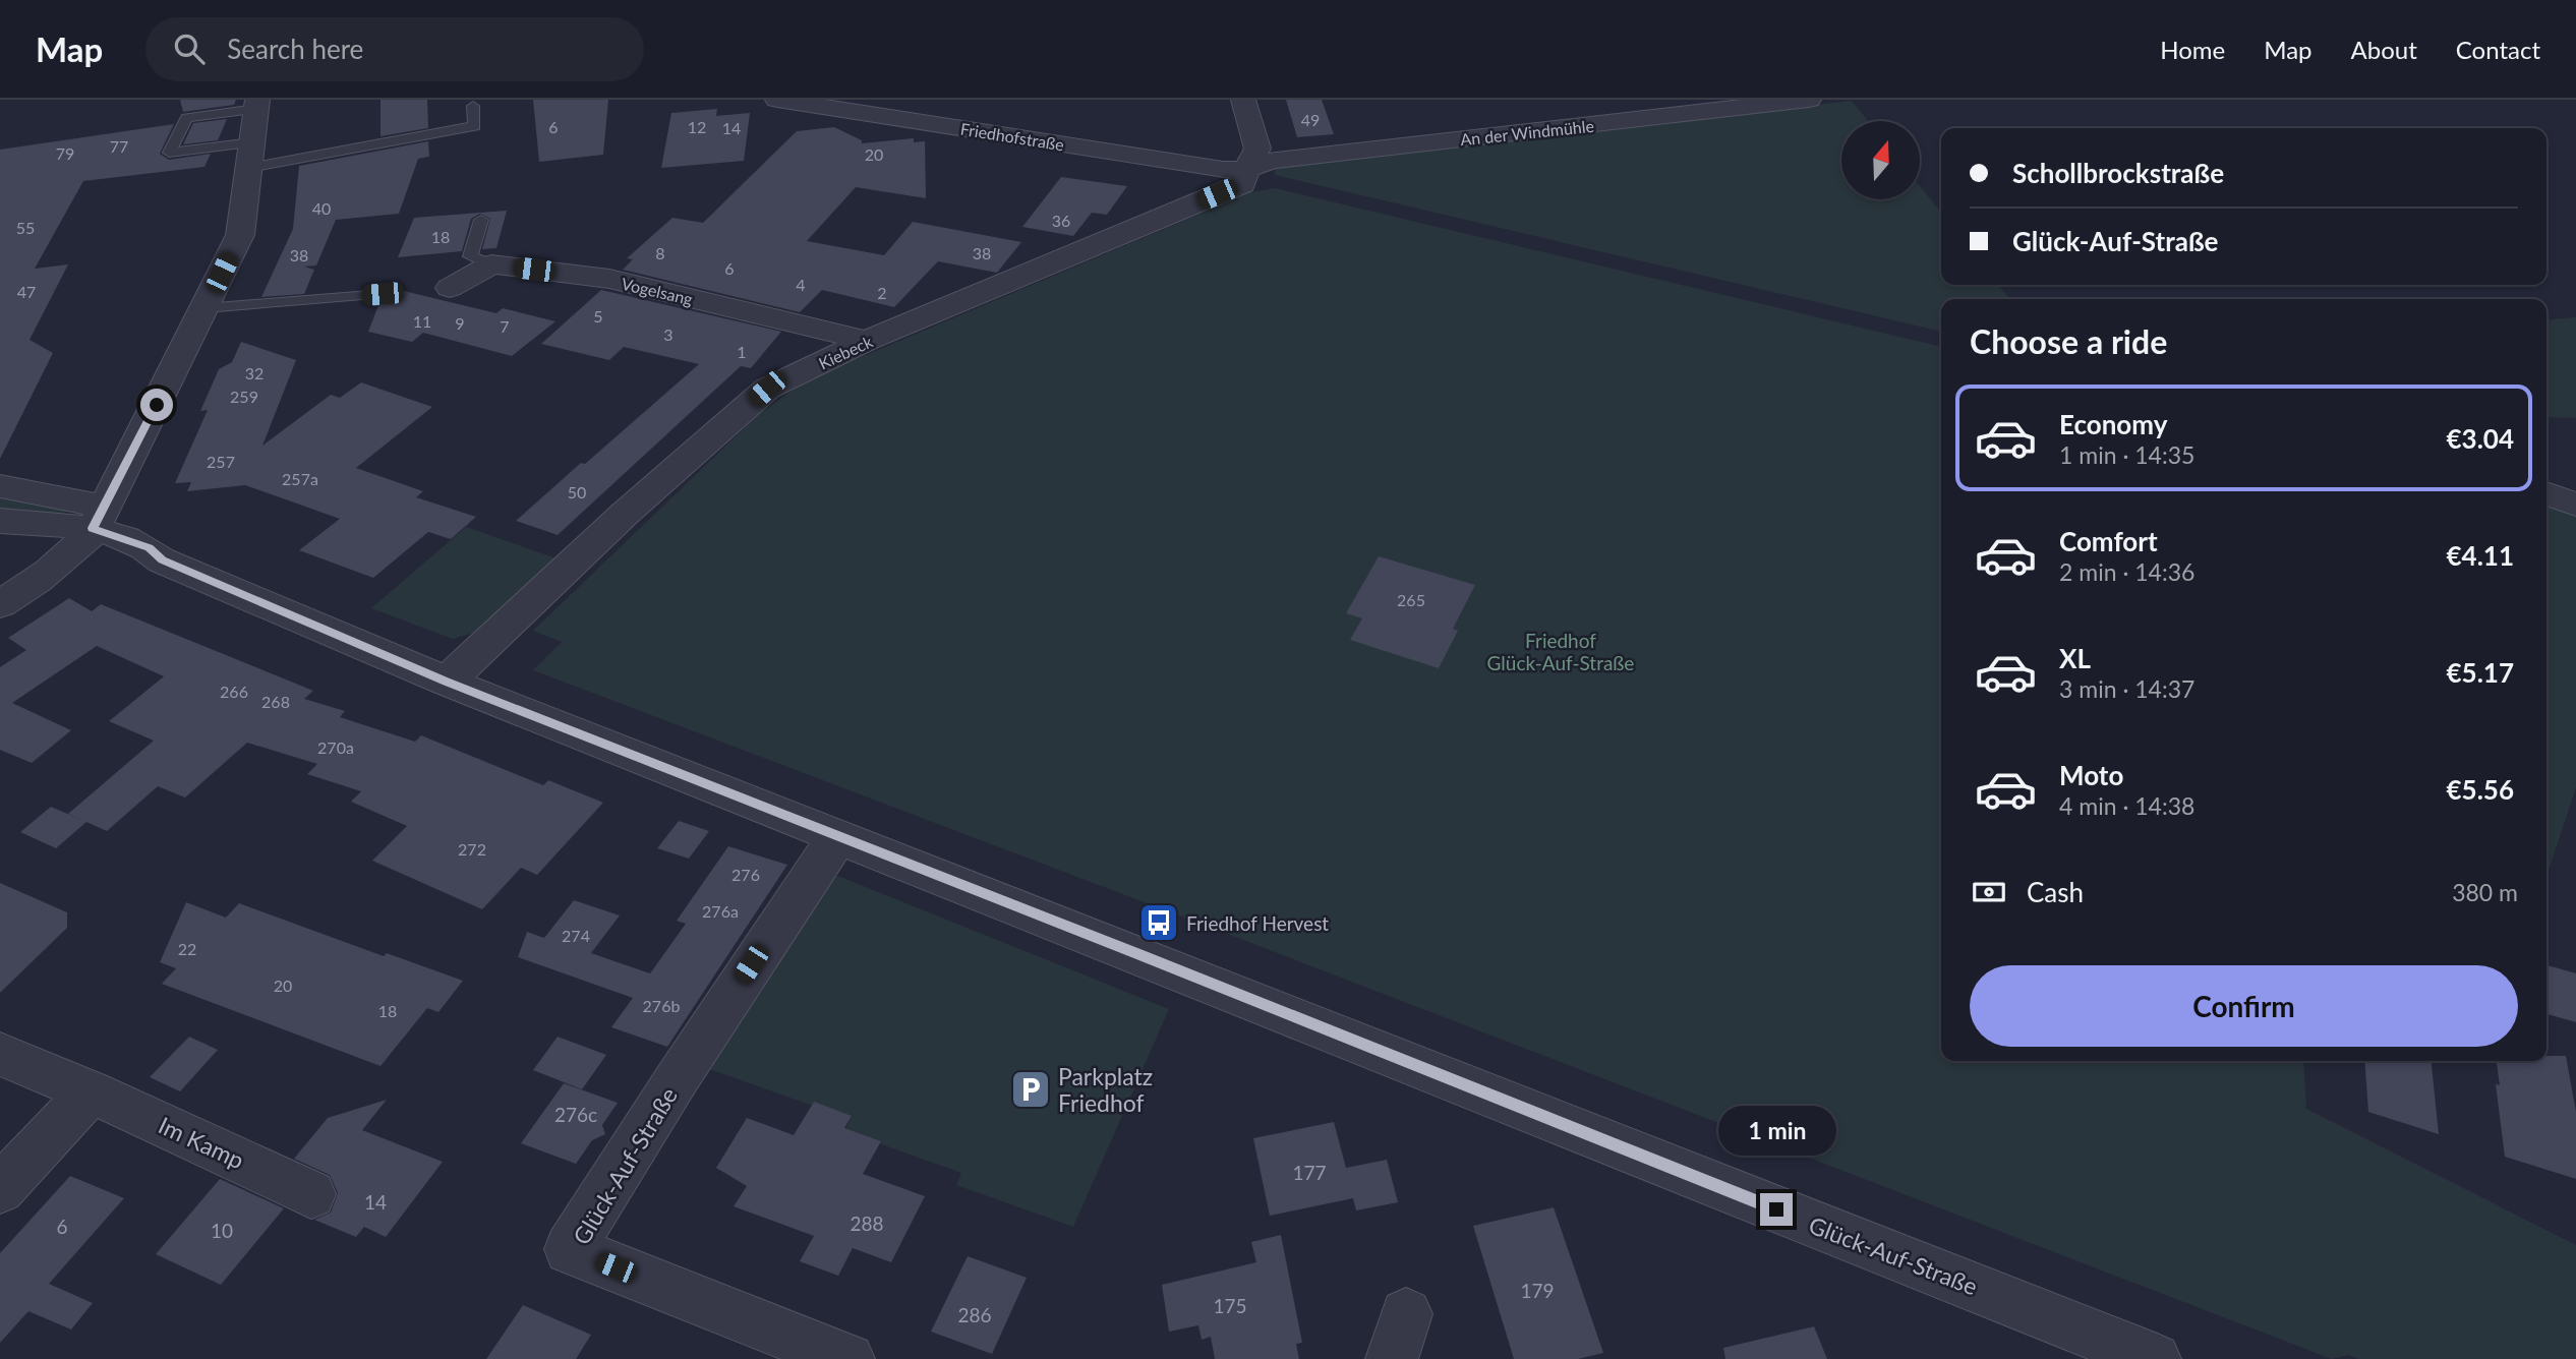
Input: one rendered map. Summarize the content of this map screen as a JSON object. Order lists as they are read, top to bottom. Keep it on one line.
{"streets":{"street":["An der Windmühle","Friedhofstraße","Vogelsang","Kiebeck","Im Kamp","Glück-Auf-Straße"]},"crossings":[["An der Windmühle","Friedhofstraße"],["An der Windmühle","Kiebeck"],["Friedhofstraße","Kiebeck"],["Vogelsang","Kiebeck"],["Kiebeck","Glück-Auf-Straße"]],"parks":["Friedhof Glück-Auf-Straße"],"places":{"bus stop":["Friedhof Hervest"],"parking":["Parkplatz Friedhof"]},"house_numbers":["49","6","12","14","77","79","20","40","36","55","18","8","38","38","6","4","47","2","5","11","9","7","3","1","32","259","257","257a","50","265","266","268","270a","272","276","276a","274","22","20","276b","18","276c","177","14","288","6","10","179","175","286"],"north":"top","page":{"header":"Map","search":"Search here","nav":["Home","Map","About","Contact"],"banner":["Schollbrockstraße","Glück-Auf-Straße"],"heading":"Choose a ride","list":[{"name":"Economy","note":"1 min · 14:35","value":"€3.04"},{"name":"Comfort","note":"2 min · 14:36","value":"€4.11"},{"name":"XL","note":"3 min · 14:37","value":"€5.17"},{"name":"Moto","note":"4 min · 14:38","value":"€5.56"}],"pay":["Cash","380 m"],"buttons":"Confirm","bubble":"1 min"}}
